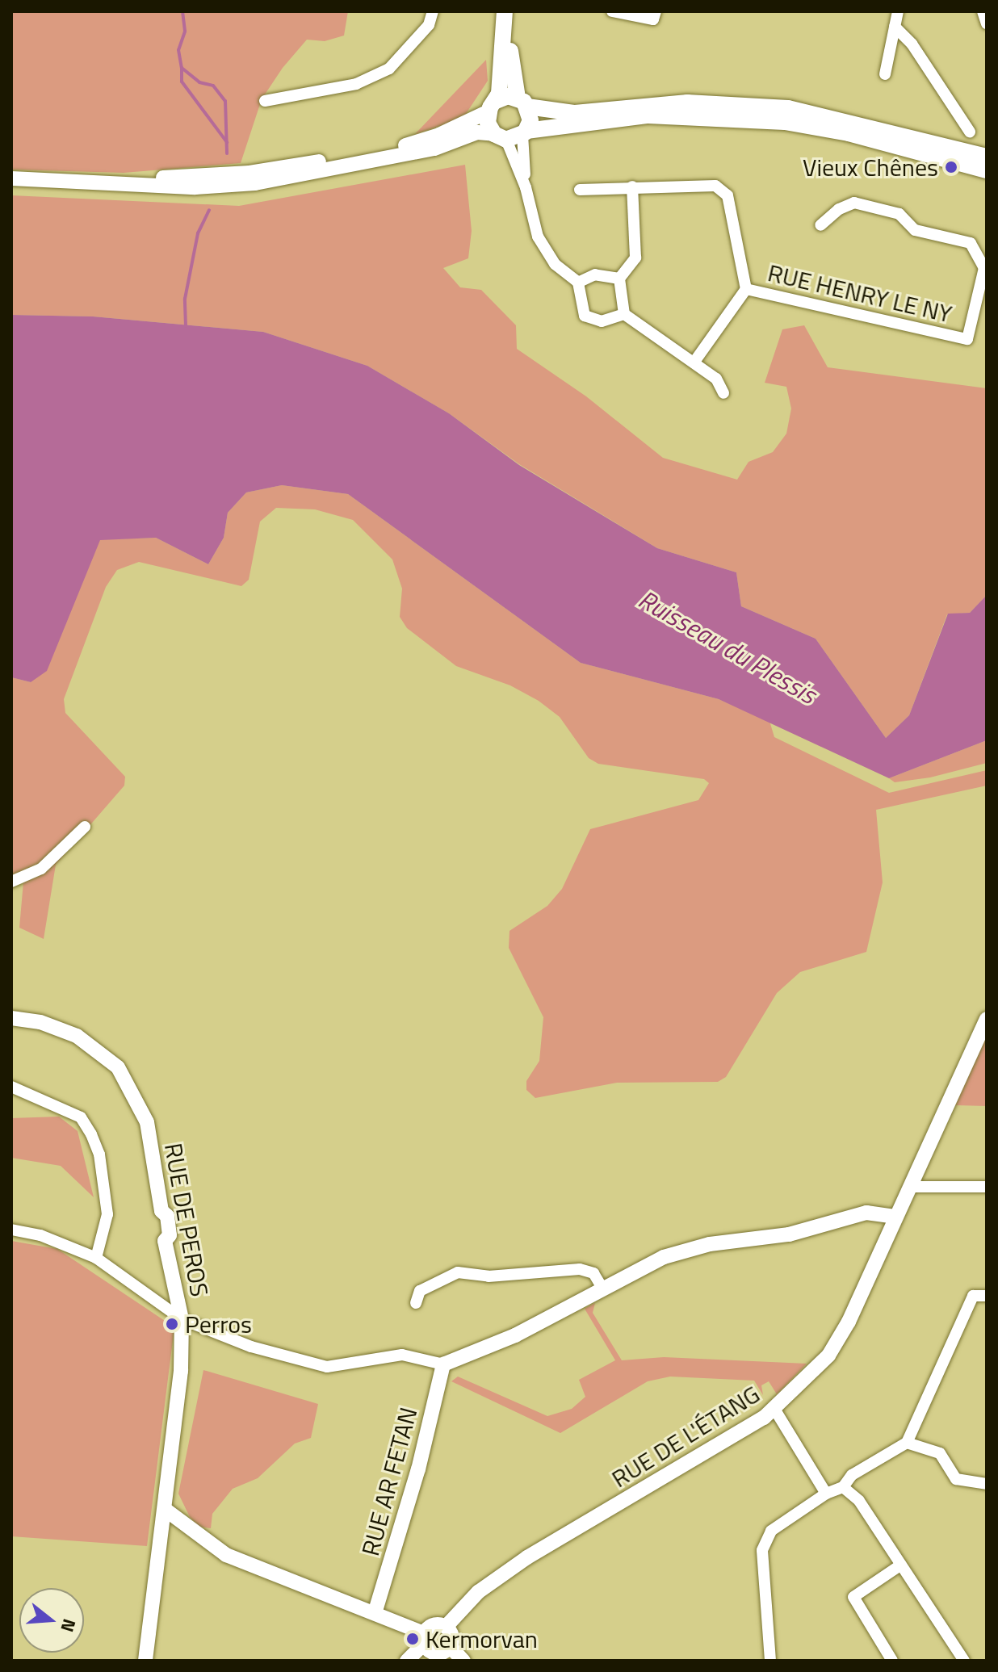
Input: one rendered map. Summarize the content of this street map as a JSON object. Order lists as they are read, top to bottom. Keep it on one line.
{"streets":{"street":["RUE HENRY LE NY","RUE DE PEROS","RUE DE L'ÉTANG","RUE AR FETAN"]},"water":["Ruisseau du Plessis"],"places":["Vieux Chênes","Perros","Kermorvan"],"north":"right"}
